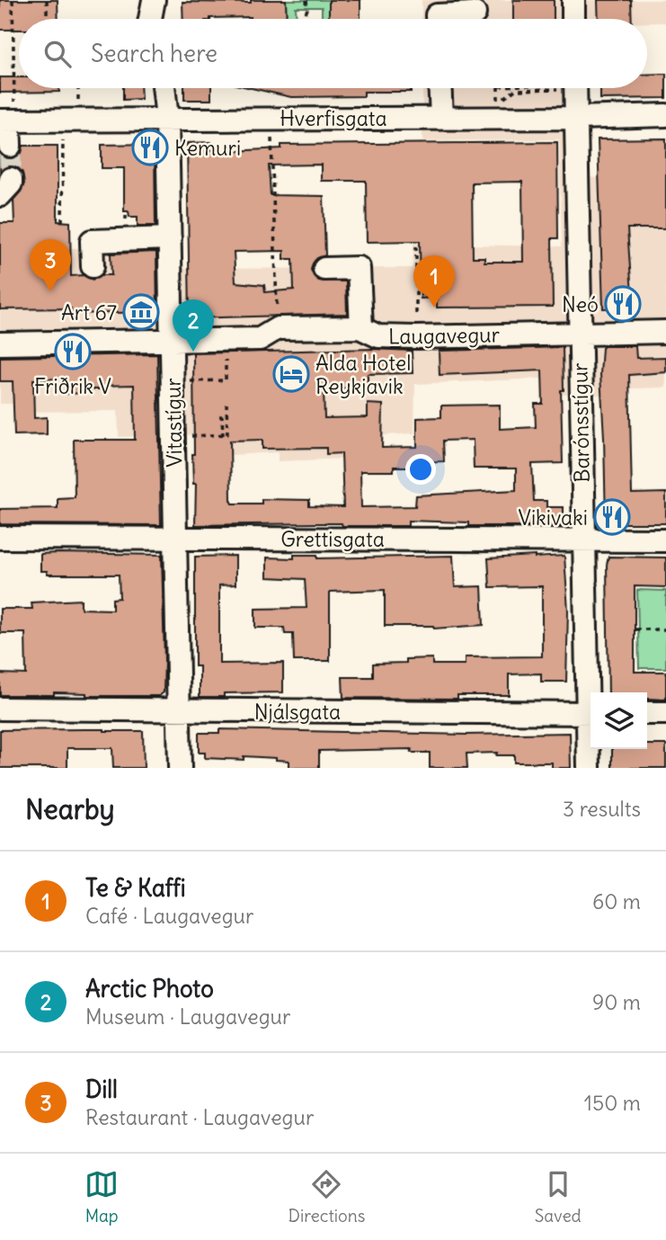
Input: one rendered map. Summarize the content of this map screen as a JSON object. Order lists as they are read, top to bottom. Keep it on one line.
{"streets":{"street":["Hverfisgata","Laugavegur","Vitastígur","Barónsstígur","Grettisgata","Njálsgata"]},"crossings":[["Hverfisgata","Vitastígur"],["Hverfisgata","Barónsstígur"],["Laugavegur","Vitastígur"],["Laugavegur","Barónsstígur"],["Vitastígur","Grettisgata"],["Vitastígur","Njálsgata"],["Barónsstígur","Grettisgata"]],"places":{"restaurant":["Kemuri","Neó","Friðrik V","Vikivaki"],"museum":["Art 67"],"hotel":["Alda Hotel Reykjavik"]},"page":{"search":"Search here","pins":["3","1","2"],"heading":["Nearby","3 results"],"list":[{"mark":"1","name":"Te & Kaffi","note":"Café · Laugavegur","value":"60 m"},{"mark":"2","name":"Arctic Photo","note":"Museum · Laugavegur","value":"90 m"},{"mark":"3","name":"Dill","note":"Restaurant · Laugavegur","value":"150 m"}],"nav":["Map","Directions","Saved"]}}
